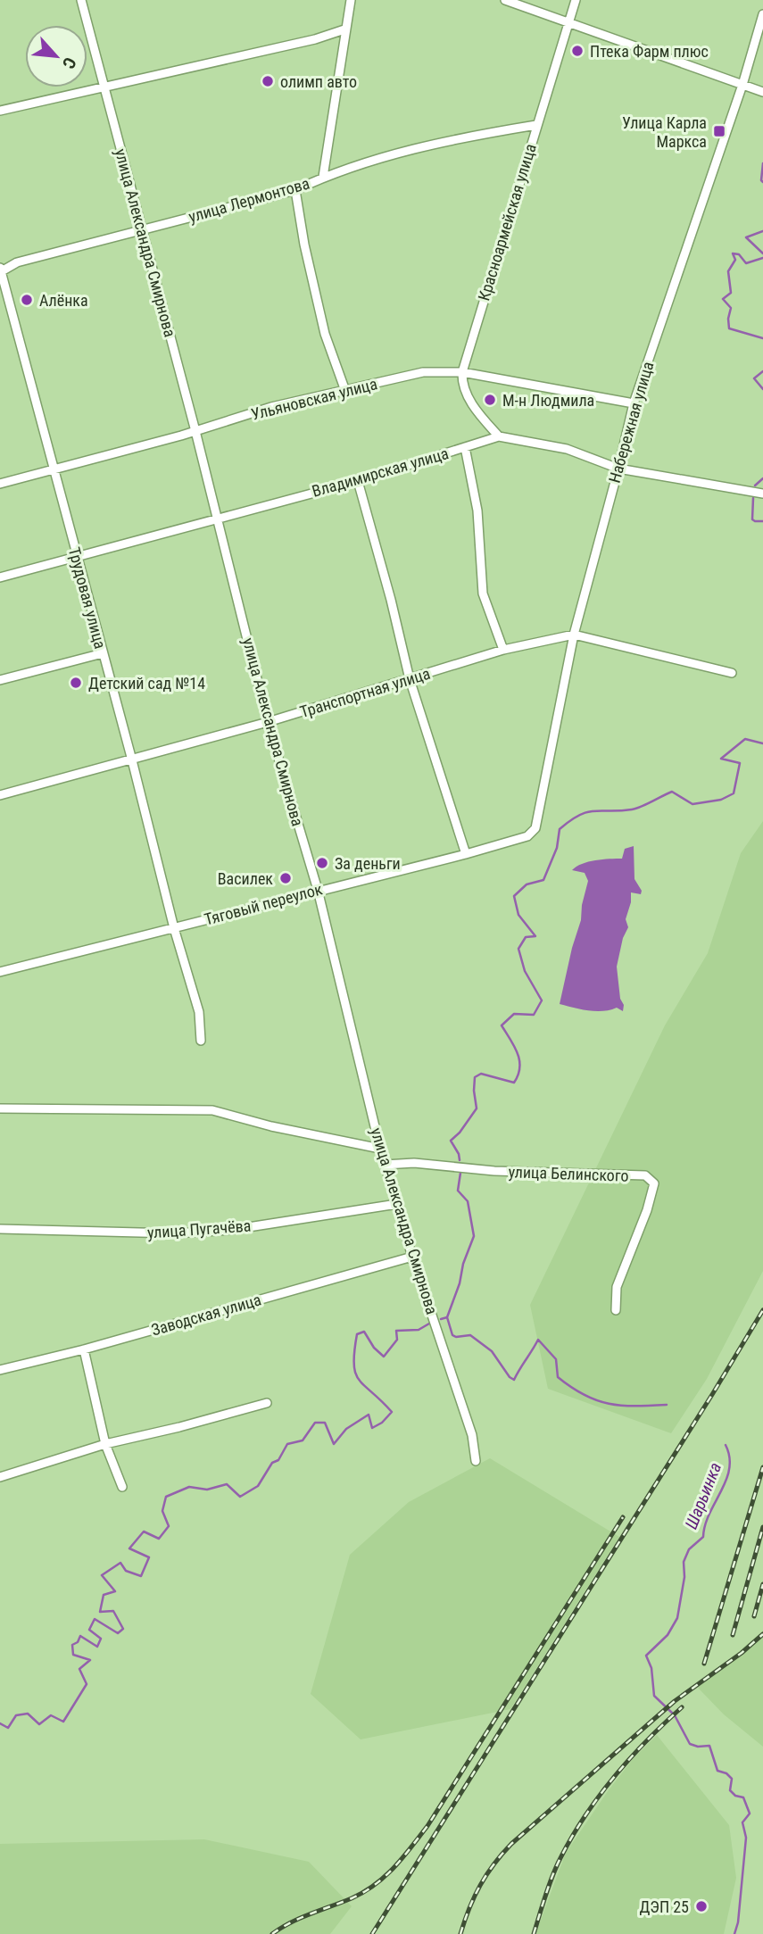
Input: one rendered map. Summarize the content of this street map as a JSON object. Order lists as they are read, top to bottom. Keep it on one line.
{"streets":{"street":["улица Лермонтова","Красноармейская улица","улица Александра Смирнова","Ульяновская улица","Набережная улица","Владимирская улица","Трудовая улица","Транспортная улица","Тяговый переулок","улица Белинского","улица Пугачёва","Заводская улица"]},"crossings":[["улица Лермонтова","Красноармейская улица"],["улица Лермонтова","улица Александра Смирнова"],["улица Лермонтова","Трудовая улица"],["Красноармейская улица","Ульяновская улица"],["улица Александра Смирнова","Ульяновская улица"],["улица Александра Смирнова","Владимирская улица"],["улица Александра Смирнова","Транспортная улица"],["улица Александра Смирнова","Тяговый переулок"],["улица Александра Смирнова","улица Белинского"],["улица Александра Смирнова","улица Пугачёва"],["улица Александра Смирнова","Заводская улица"],["Ульяновская улица","Набережная улица"],["Ульяновская улица","Трудовая улица"],["Набережная улица","Владимирская улица"],["Набережная улица","Транспортная улица"],["Набережная улица","Тяговый переулок"],["Владимирская улица","Трудовая улица"],["Трудовая улица","Транспортная улица"],["Трудовая улица","Тяговый переулок"]],"water":["Шарьинка"],"places":{"other":["Птека Фарм плюс","олимп авто","Алёнка","М-н Людмила","Детский сад №14","За деньги","Василек","ДЭП 25"],"transit":["Улица Карла Маркса"]},"north":"bottom right"}
